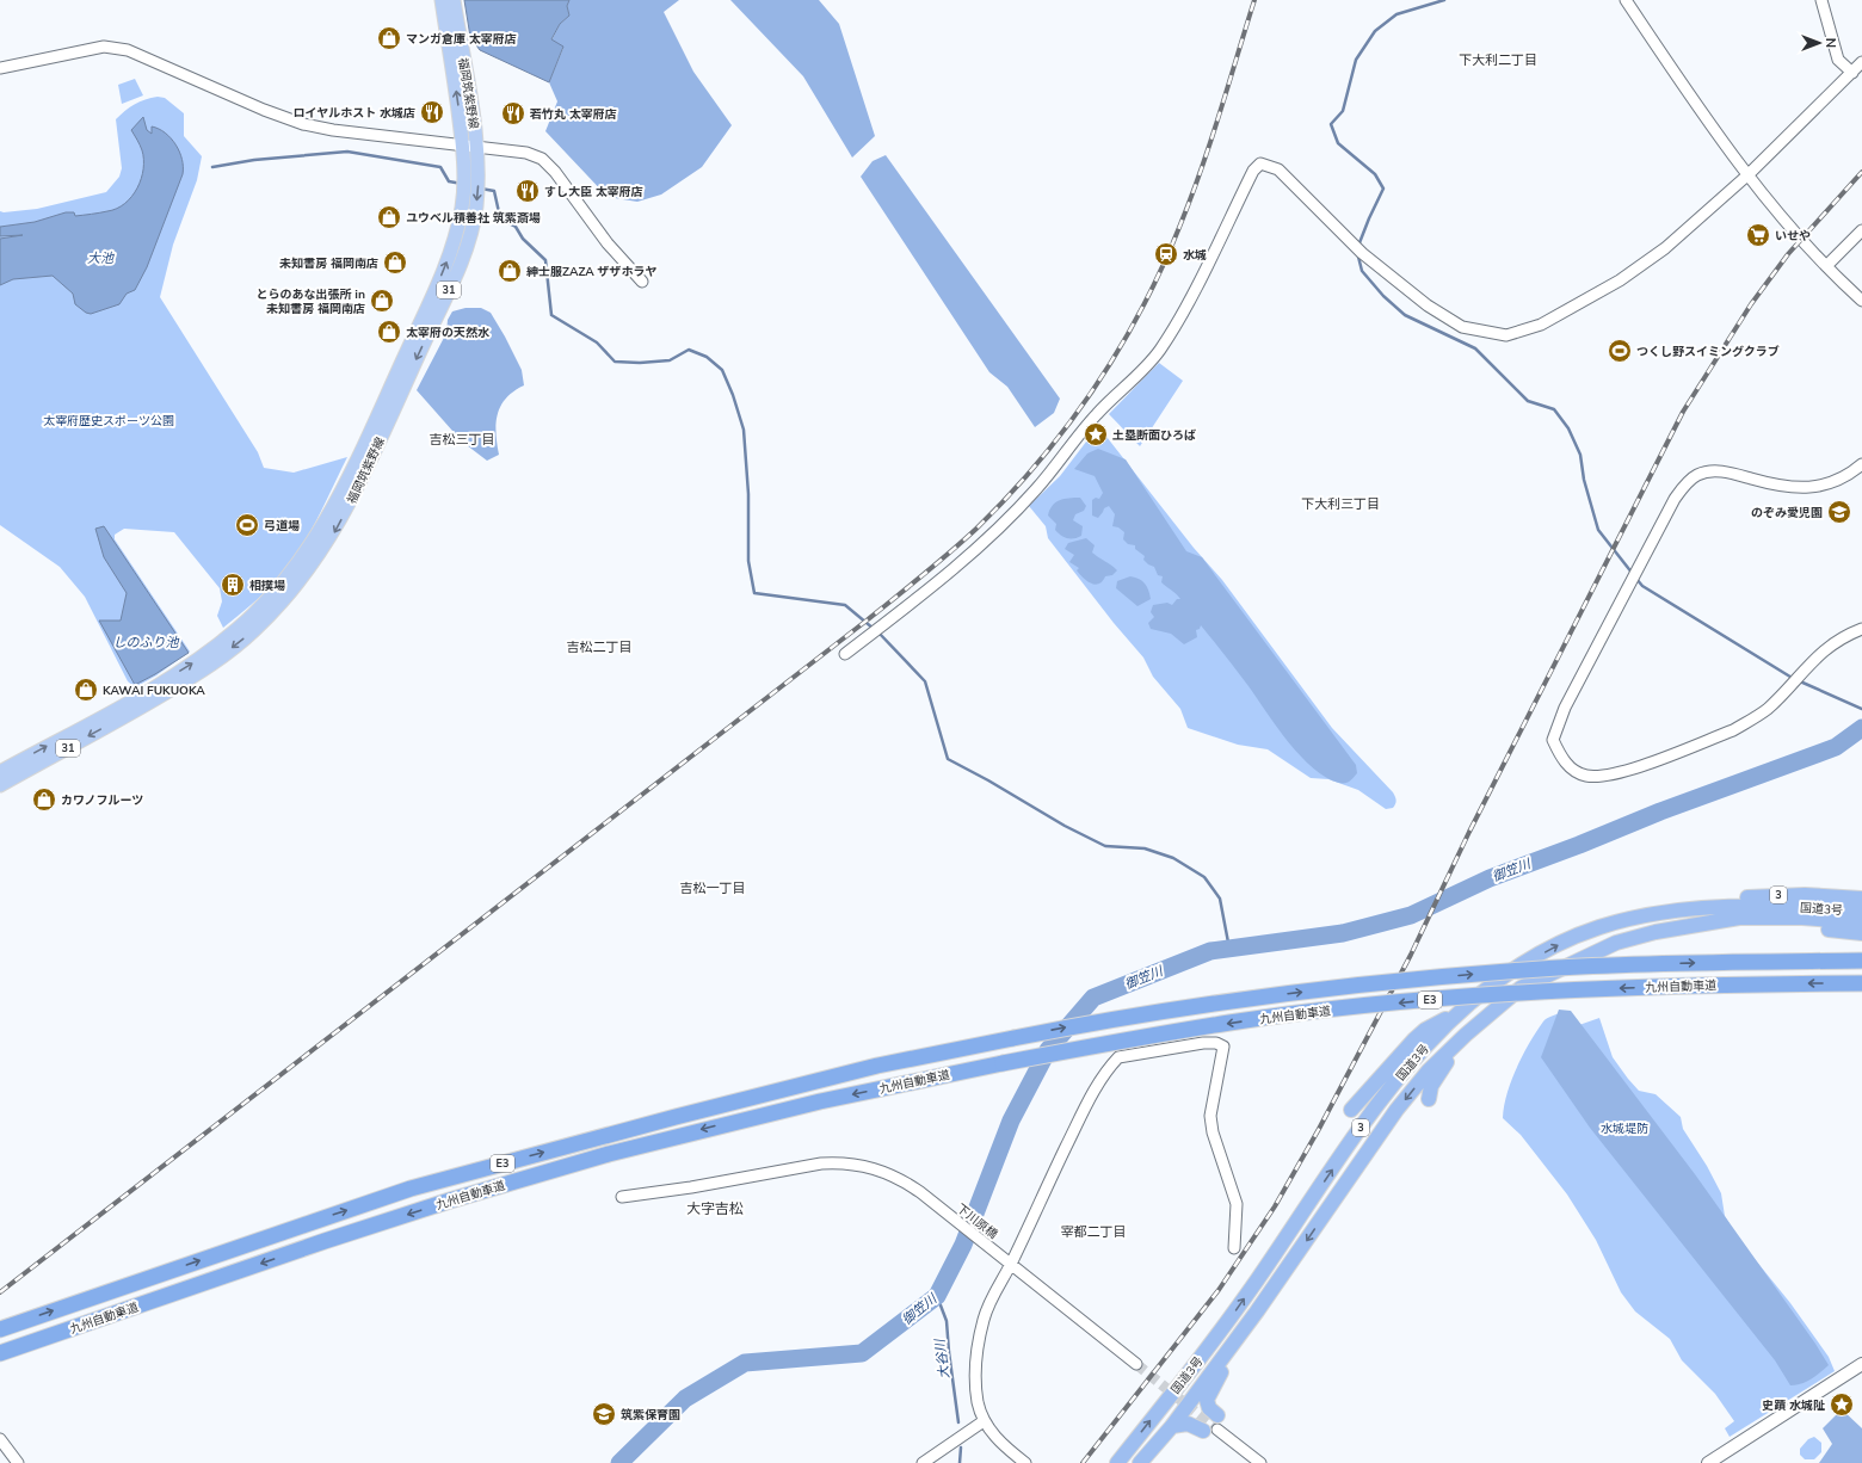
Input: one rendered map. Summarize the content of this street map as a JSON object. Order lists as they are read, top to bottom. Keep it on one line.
{"streets":{"highway":["3","国道3号","九州自動車道","E3"],"main road":["福岡筑紫野線","31"],"street":["下川原橋"]},"crossings":[["3","国道3号"]],"districts":["下大利二丁目","吉松三丁目","下大利三丁目","吉松二丁目","吉松一丁目","大字吉松","宰都二丁目"],"water":["大池","しのふり池","御笠川","大谷川"],"parks":["太宰府歴史スポーツ公園","水城堤防"],"places":{"shop":["マンガ倉庫 太宰府店","ユウベル積善社 筑紫斎場","未知書房 福岡南店","紳士服ZAZA ザザホラヤ","とらのあな出張所 in 未知書房 福岡南店","太宰府の天然水","KAWAI FUKUOKA","カワノフルーツ"],"restaurant":["ロイヤルホスト 水城店","若竹丸 太宰府店","すし大臣 太宰府店"],"supermarket":["いせや"],"station":["水城"],"sports":["つくし野スイミングクラブ","弓道場"],"place":["土塁断面ひろば","史蹟 水城阯"],"school or university":["のぞみ愛児園","筑紫保育園"],"building":["相撲場"]},"north":"right"}
